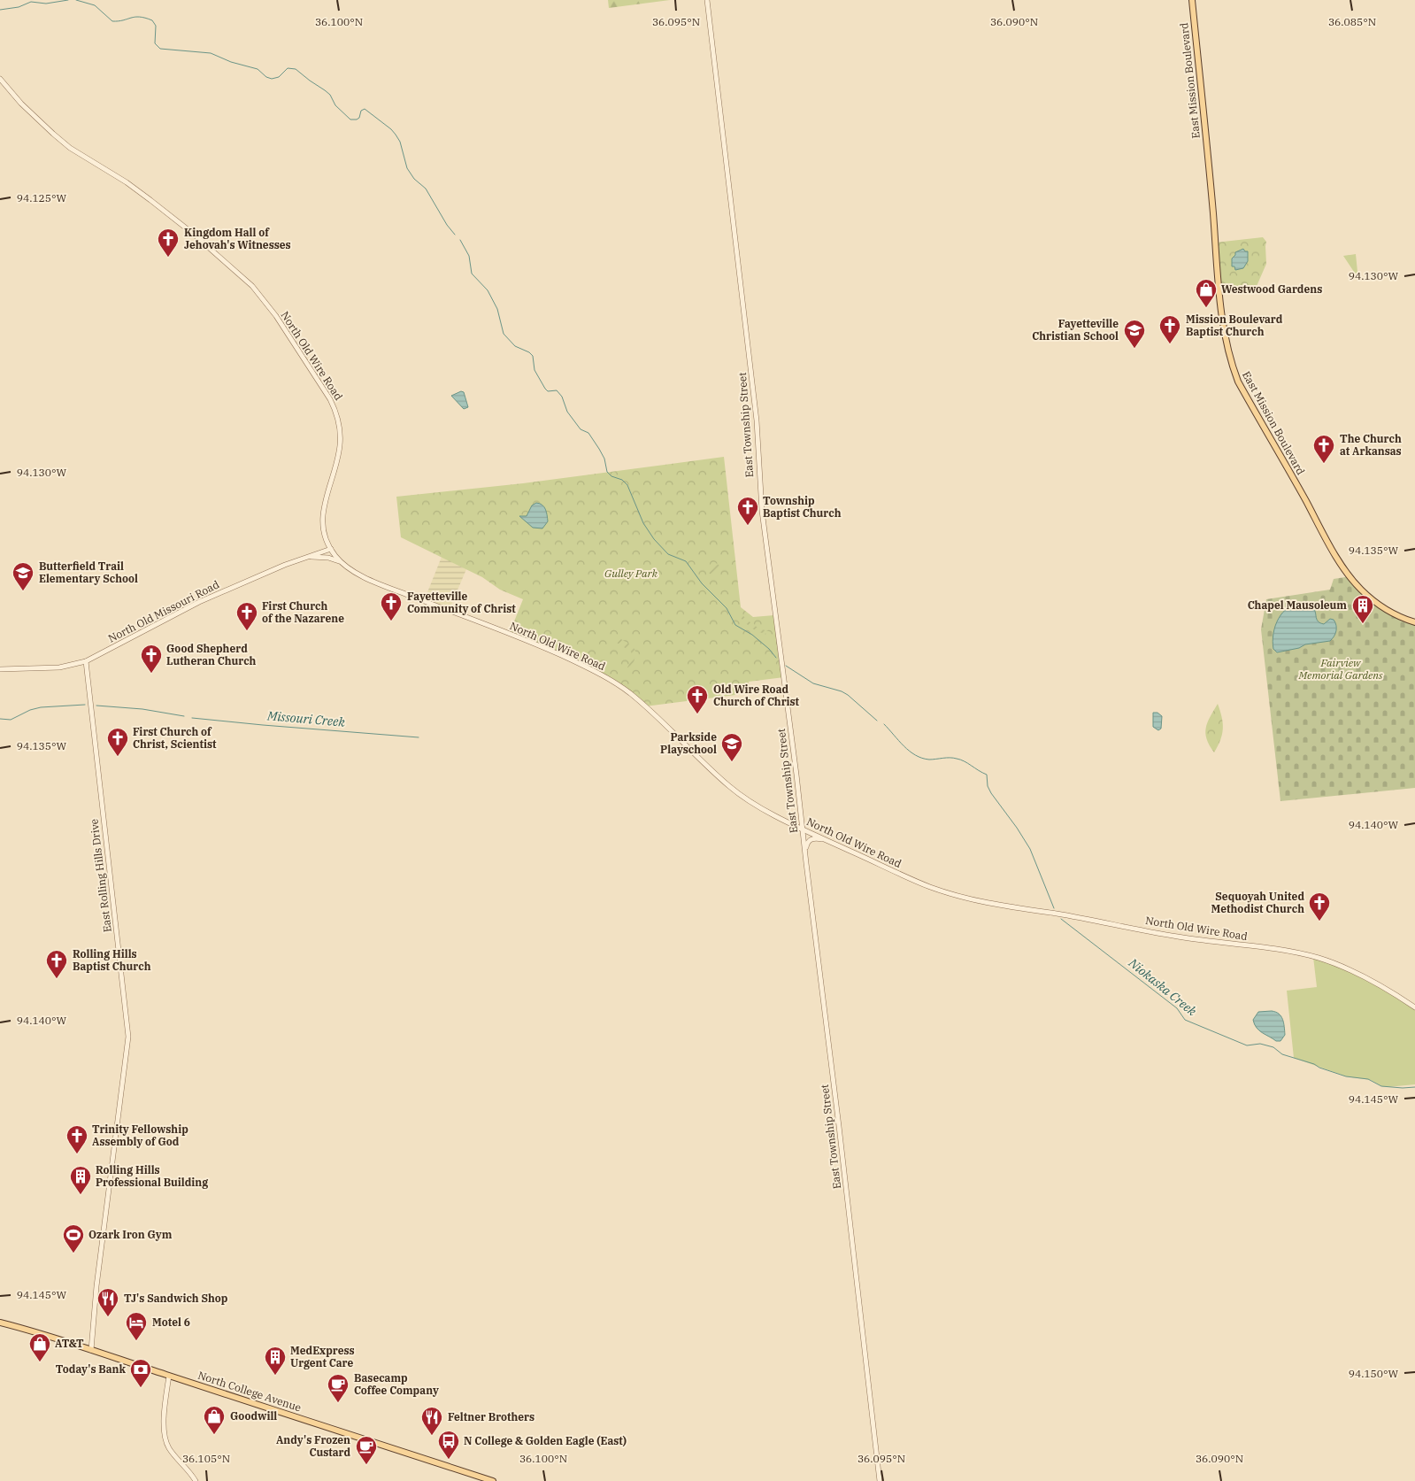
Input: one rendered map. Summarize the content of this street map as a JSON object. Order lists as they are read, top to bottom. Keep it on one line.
{"streets":{"main road":["East Mission Boulevard","North College Avenue"],"street":["North Old Wire Road","East Township Street","North Old Missouri Road","East Rolling Hills Drive"]},"crossings":[["North Old Wire Road","East Township Street"],["North Old Wire Road","North Old Missouri Road"],["North Old Missouri Road","East Rolling Hills Drive"],["East Rolling Hills Drive","North College Avenue"]],"water":["Missouri Creek","Niokaska Creek"],"parks":["Gulley Park","Fairview Memorial Gardens"],"places":{"church":["Kingdom Hall of Jehovah's Witnesses","Mission Boulevard Baptist Church","The Church at Arkansas","Township Baptist Church","Fayetteville Community of Christ","First Church of the Nazarene","Good Shepherd Lutheran Church","Old Wire Road Church of Christ","First Church of Christ, Scientist","Sequoyah United Methodist Church","Rolling Hills Baptist Church","Trinity Fellowship Assembly of God"],"shop":["Westwood Gardens","AT&T","Goodwill"],"school or university":["Fayetteville Christian School","Butterfield Trail Elementary School","Parkside Playschool"],"building":["Chapel Mausoleum","Rolling Hills Professional Building","MedExpress Urgent Care"],"sports":["Ozark Iron Gym"],"restaurant":["TJ's Sandwich Shop","Feltner Brothers"],"hotel":["Motel 6"],"bank":["Today's Bank"],"cafe":["Basecamp Coffee Company","Andy's Frozen Custard"],"bus stop":["N College & Golden Eagle (East)"]},"coordinates":["36.100°N","36.095°N","36.090°N","36.085°N","94.125°W","94.130°W","94.135°W","94.140°W","94.145°W","94.150°W","36.105°N"]}
